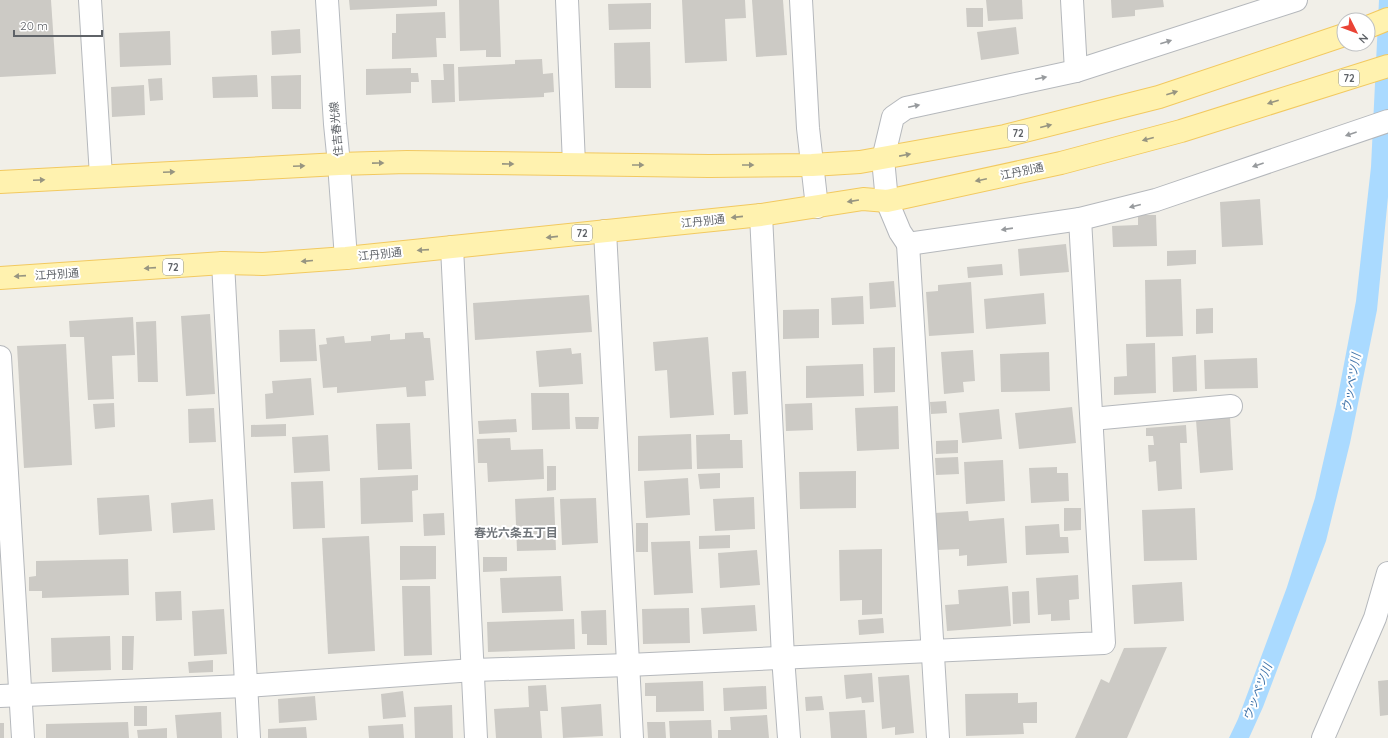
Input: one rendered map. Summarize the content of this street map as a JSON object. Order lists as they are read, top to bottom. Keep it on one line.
{"streets":{"main road":["72","江丹別通"],"street":["住吉春光線"]},"crossings":[["72","住吉春光線"],["住吉春光線","江丹別通"]],"districts":["春光六条五丁目"],"water":["ウッペツ川"],"scale_bar":"20 m","north":"bottom right"}
